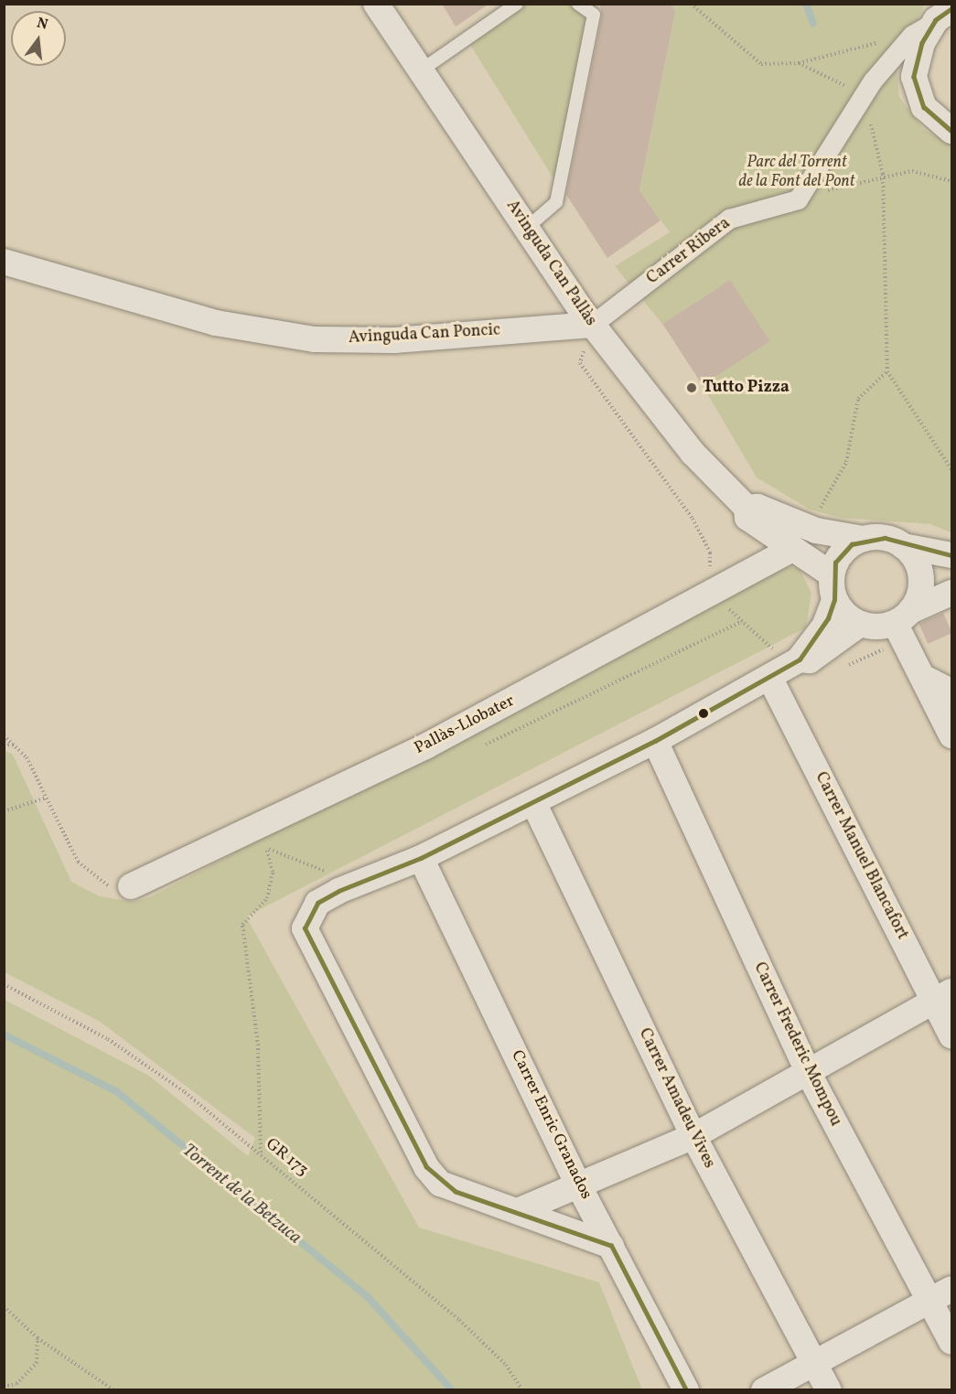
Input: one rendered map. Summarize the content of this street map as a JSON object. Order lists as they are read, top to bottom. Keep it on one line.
{"streets":{"street":["Carrer Ribera","Avinguda Can Pallàs","Avinguda Can Poncic","Pallàs-Llobater","Carrer Manuel Blancafort","Carrer Frederic Mompou","Carrer Amadeu Vives","Carrer Enric Granados"],"path":["GR 173"]},"crossings":[["Carrer Ribera","Avinguda Can Pallàs"],["Carrer Ribera","Avinguda Can Poncic"],["Avinguda Can Pallàs","Avinguda Can Poncic"],["Avinguda Can Pallàs","Pallàs-Llobater"]],"water":["Torrent de la Betzuca"],"parks":["Parc del Torrent de la Font del Pont"],"places":["Tutto Pizza"],"north":"top"}
